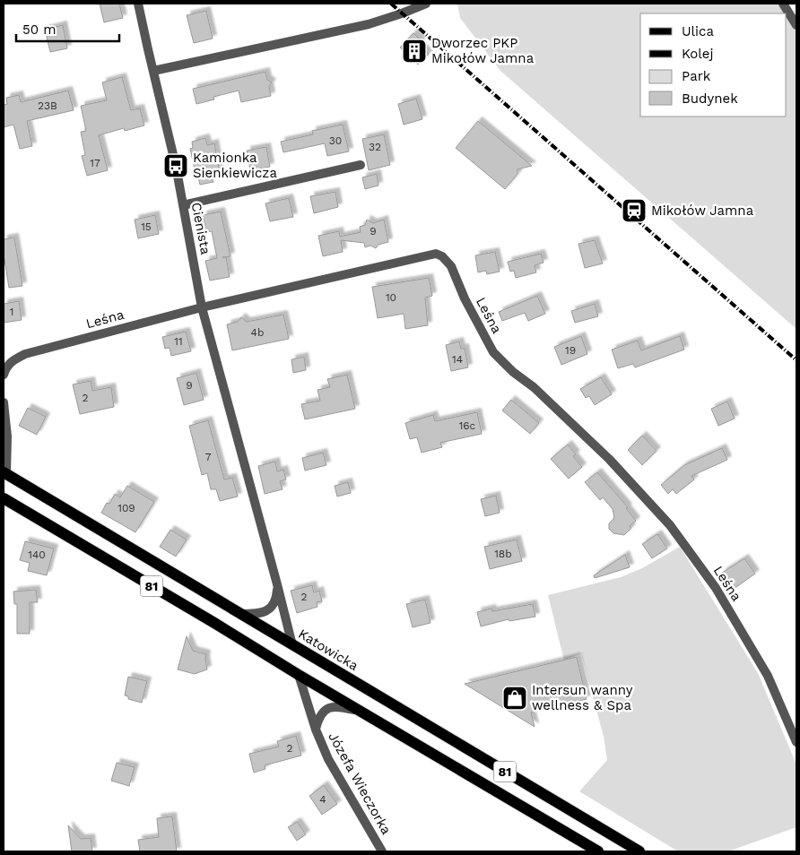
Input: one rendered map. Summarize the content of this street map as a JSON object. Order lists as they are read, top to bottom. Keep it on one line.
{"streets":{"main road":["81","Katowicka"],"street":["Cienista","Leśna","Józefa Wieczorka"]},"crossings":[["Cienista","Leśna"],["Cienista","Katowicka"],["81","Józefa Wieczorka"]],"places":{"building":["Dworzec PKP Mikołów Jamna"],"bus stop":["Kamionka Sienkiewicza"],"station":["Mikołów Jamna"],"shop":["Intersun wanny wellness & Spa"]},"house_numbers":["23B","30","32","17","15","9","10","1","4b","11","19","14","9","2","16c","7","109","18b","140","2","2","4"],"legend":["Ulica","Kolej","Park","Budynek"],"scale_bar":"50 m"}
